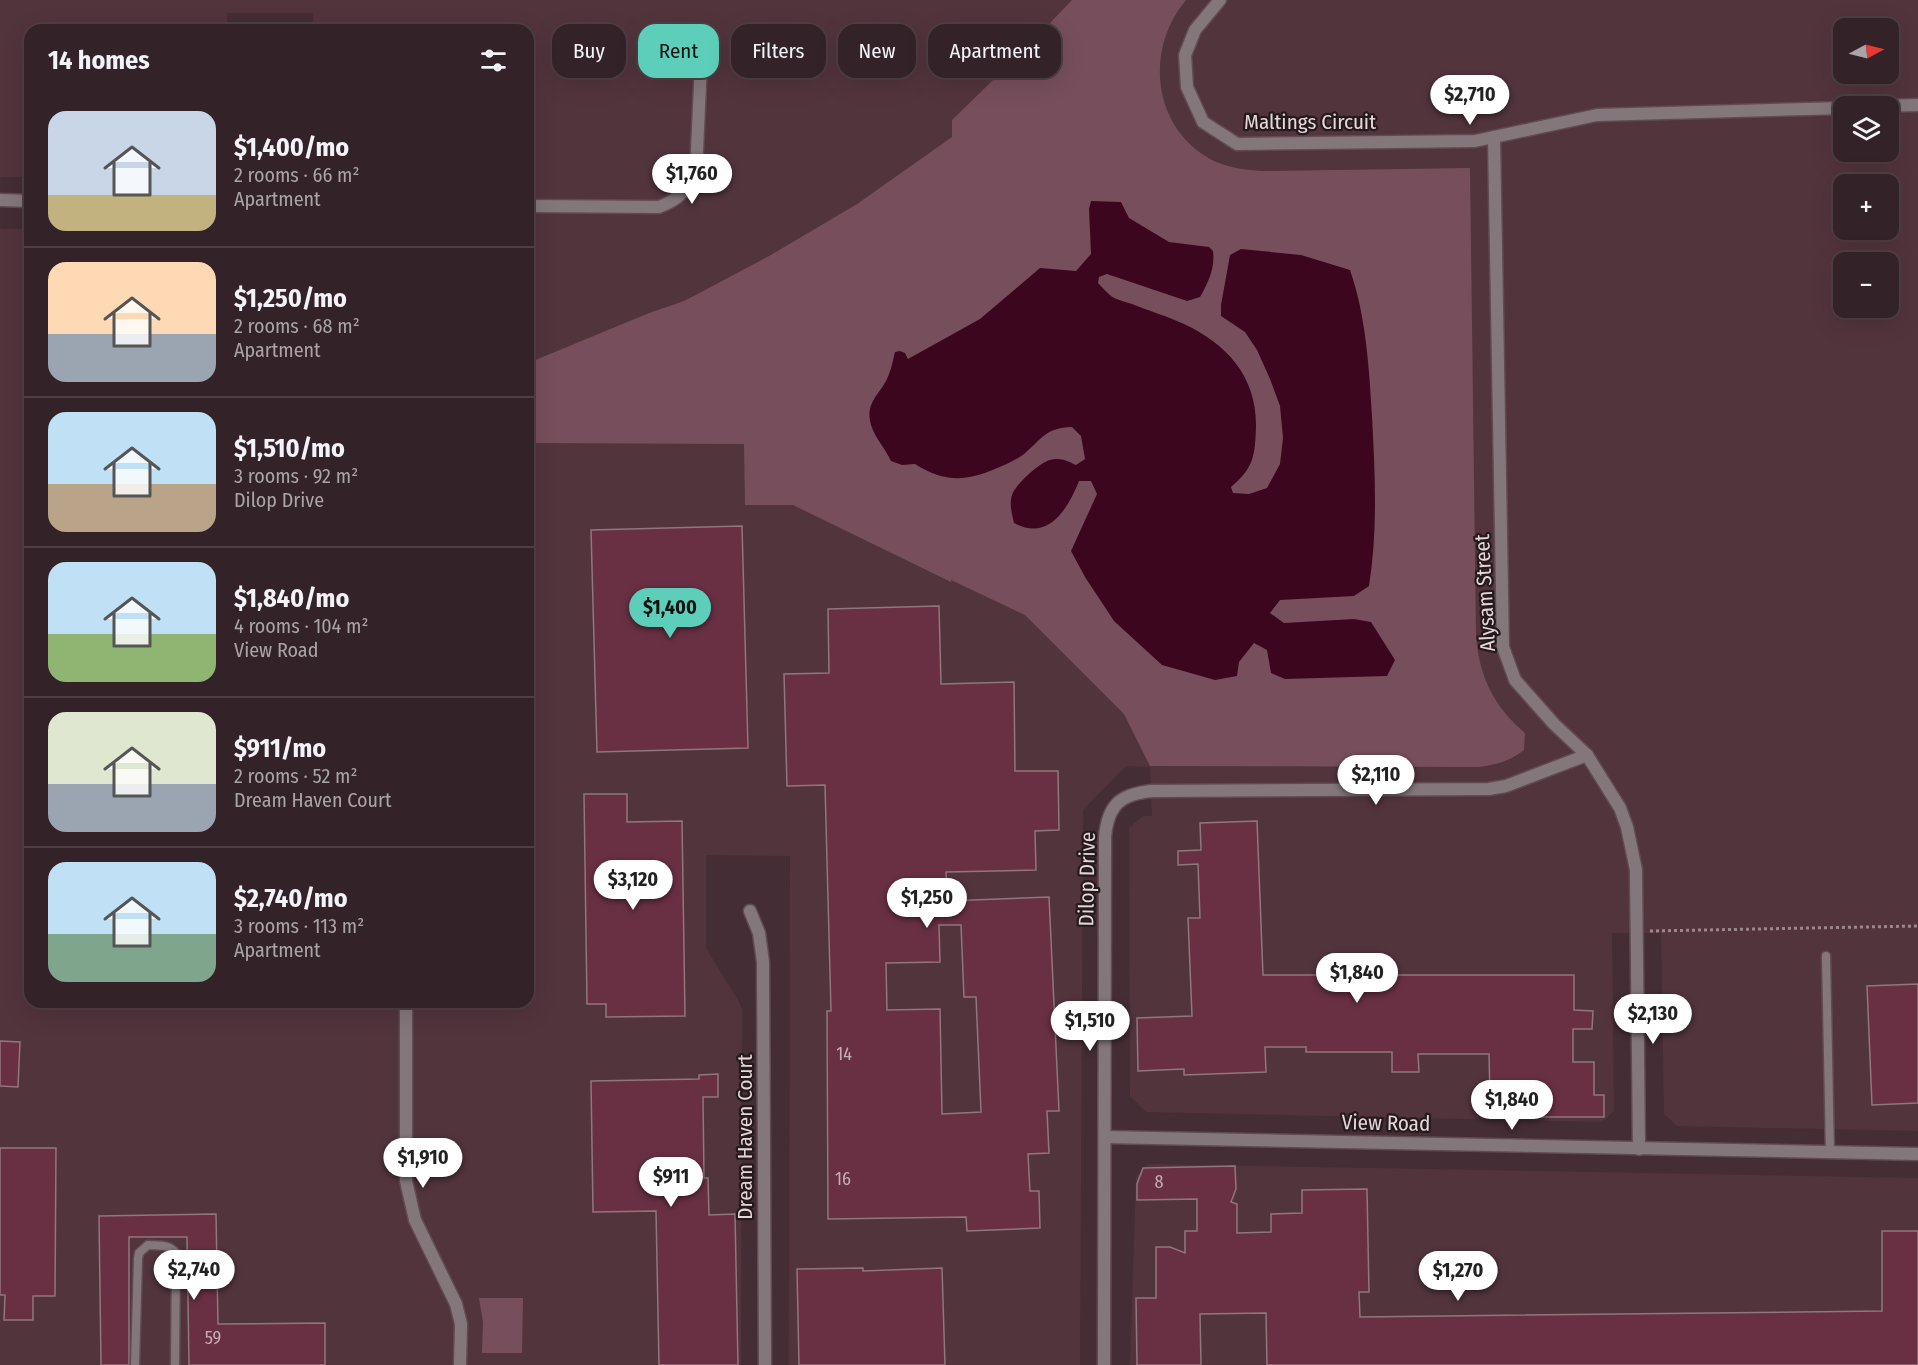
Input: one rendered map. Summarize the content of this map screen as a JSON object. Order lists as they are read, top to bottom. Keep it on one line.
{"streets":{"street":["Maltings Circuit","Alysam Street","Dilop Drive","View Road","Dream Haven Court"]},"crossings":[["Maltings Circuit","Alysam Street"],["Alysam Street","Dilop Drive"],["Alysam Street","View Road"],["Dilop Drive","View Road"]],"house_numbers":["14","16","8","59"],"north":"right","page":{"map_buttons":["+","−"],"chip":["Buy","Rent","Filters","New","Apartment"],"heading":"14 homes","price":["$2,710","$1,760","$1,400","$2,110","$3,120","$1,250","$1,840","$2,130","$1,510","$1,840","$1,910","$911","$2,740","$1,270"],"list":[{"name":"$1,400/mo","note":"2 rooms · 66 m² · Apartment"},{"name":"$1,250/mo","note":"2 rooms · 68 m² · Apartment"},{"name":"$1,510/mo","note":"3 rooms · 92 m² · Dilop Drive"},{"name":"$1,840/mo","note":"4 rooms · 104 m² · View Road"},{"name":"$911/mo","note":"2 rooms · 52 m² · Dream Haven Court"},{"name":"$2,740/mo","note":"3 rooms · 113 m² · Apartment"}]}}
